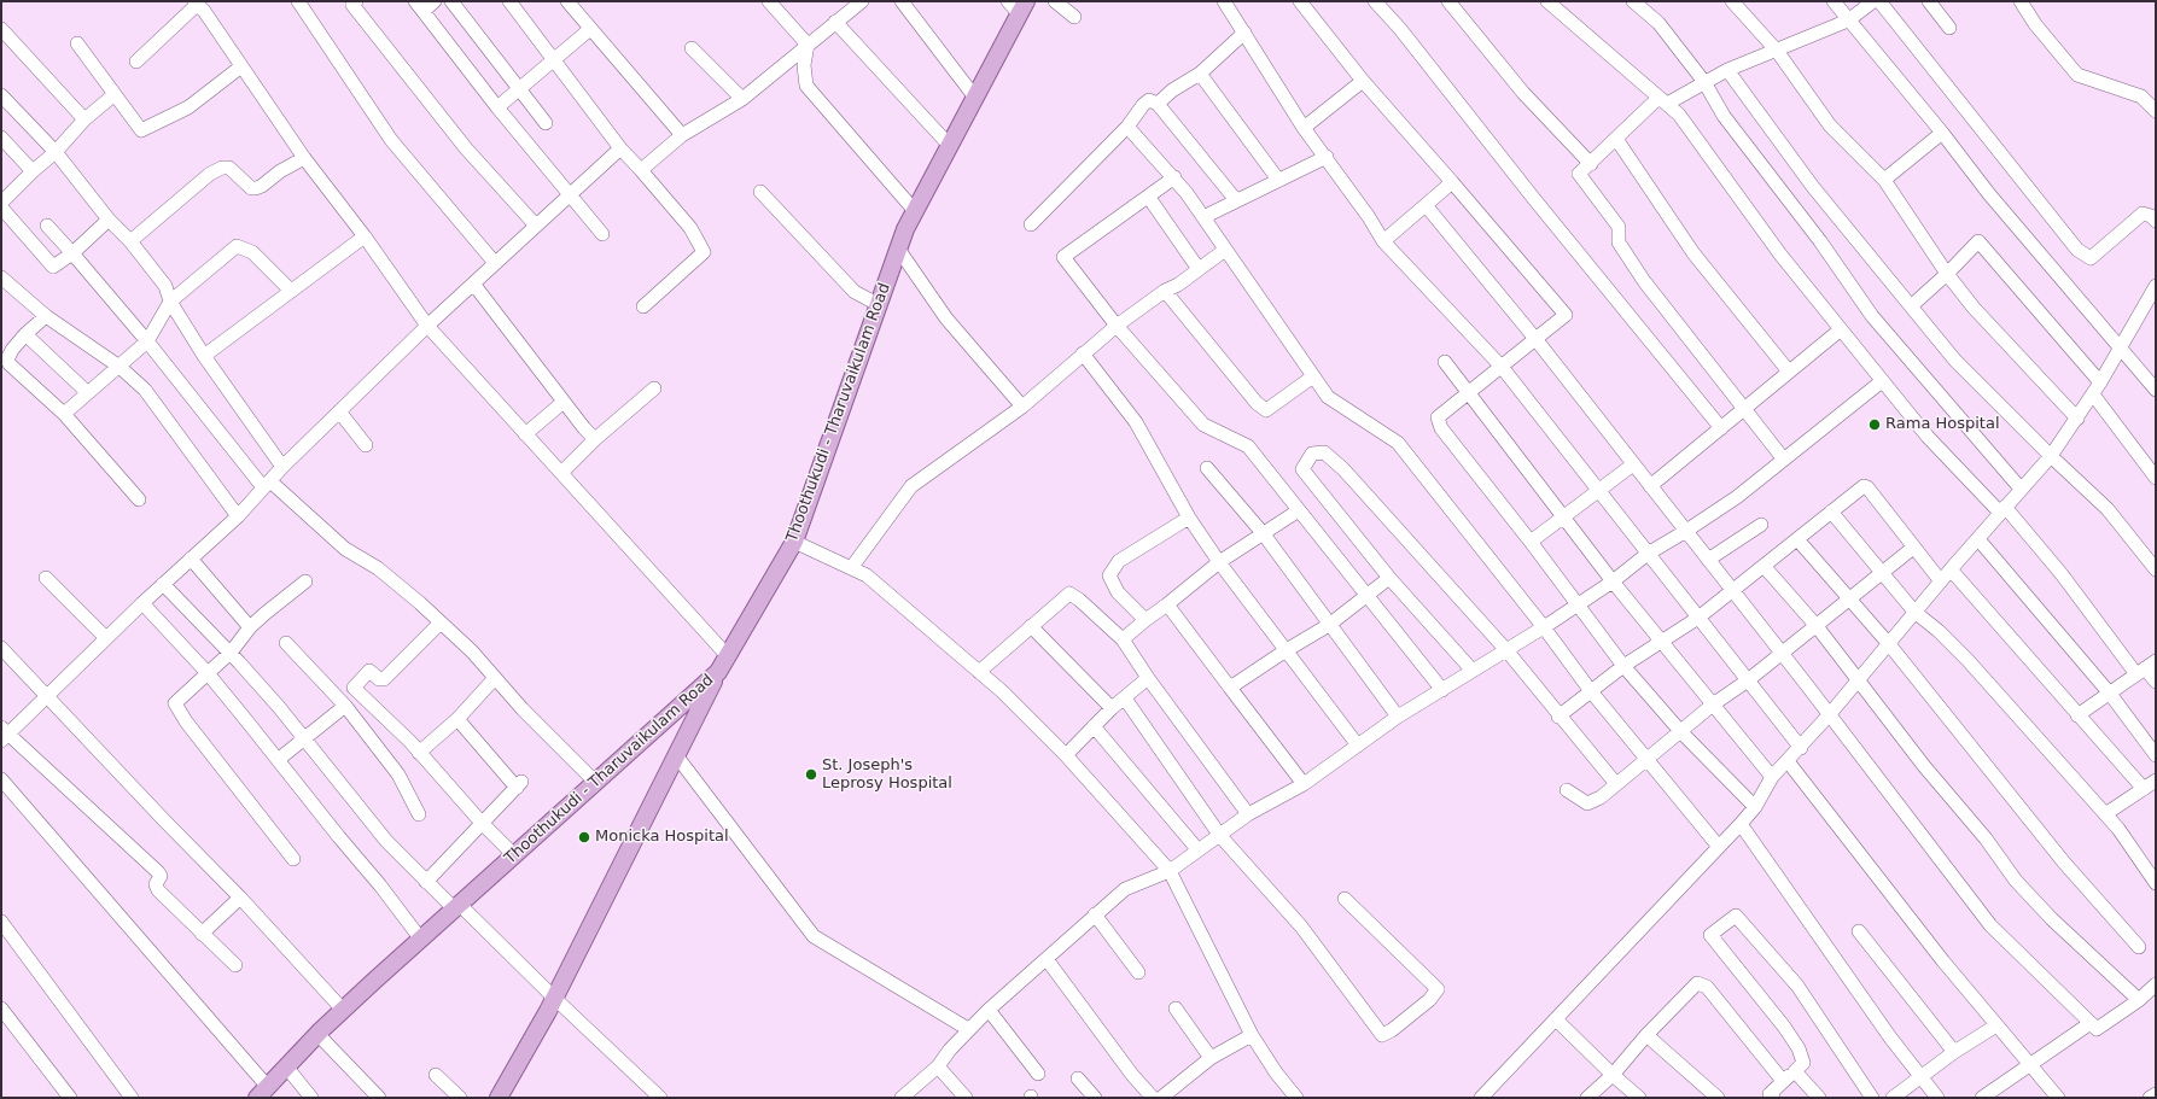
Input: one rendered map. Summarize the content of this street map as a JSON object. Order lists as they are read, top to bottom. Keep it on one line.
{"streets":{"main road":["Thoothukudi - Tharuvaikulam Road"]},"places":["Rama Hospital","St. Joseph's Leprosy Hospital","Monicka Hospital"]}
